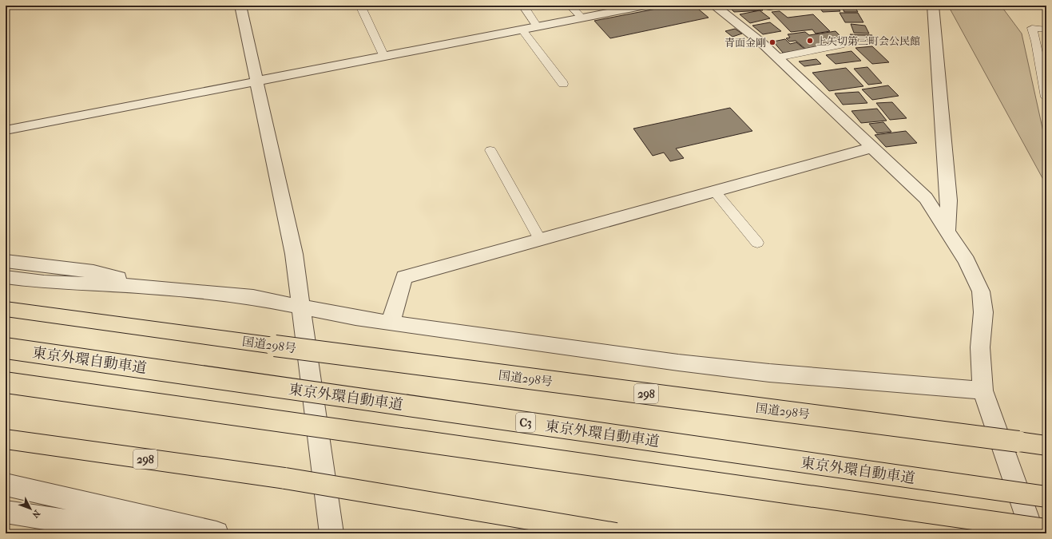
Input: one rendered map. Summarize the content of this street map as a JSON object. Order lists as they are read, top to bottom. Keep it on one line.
{"streets":{"highway":["国道298号","東京外環自動車道","298","C3"]},"places":["上矢切第三町会公民館","青面金剛"],"north":"bottom right"}
